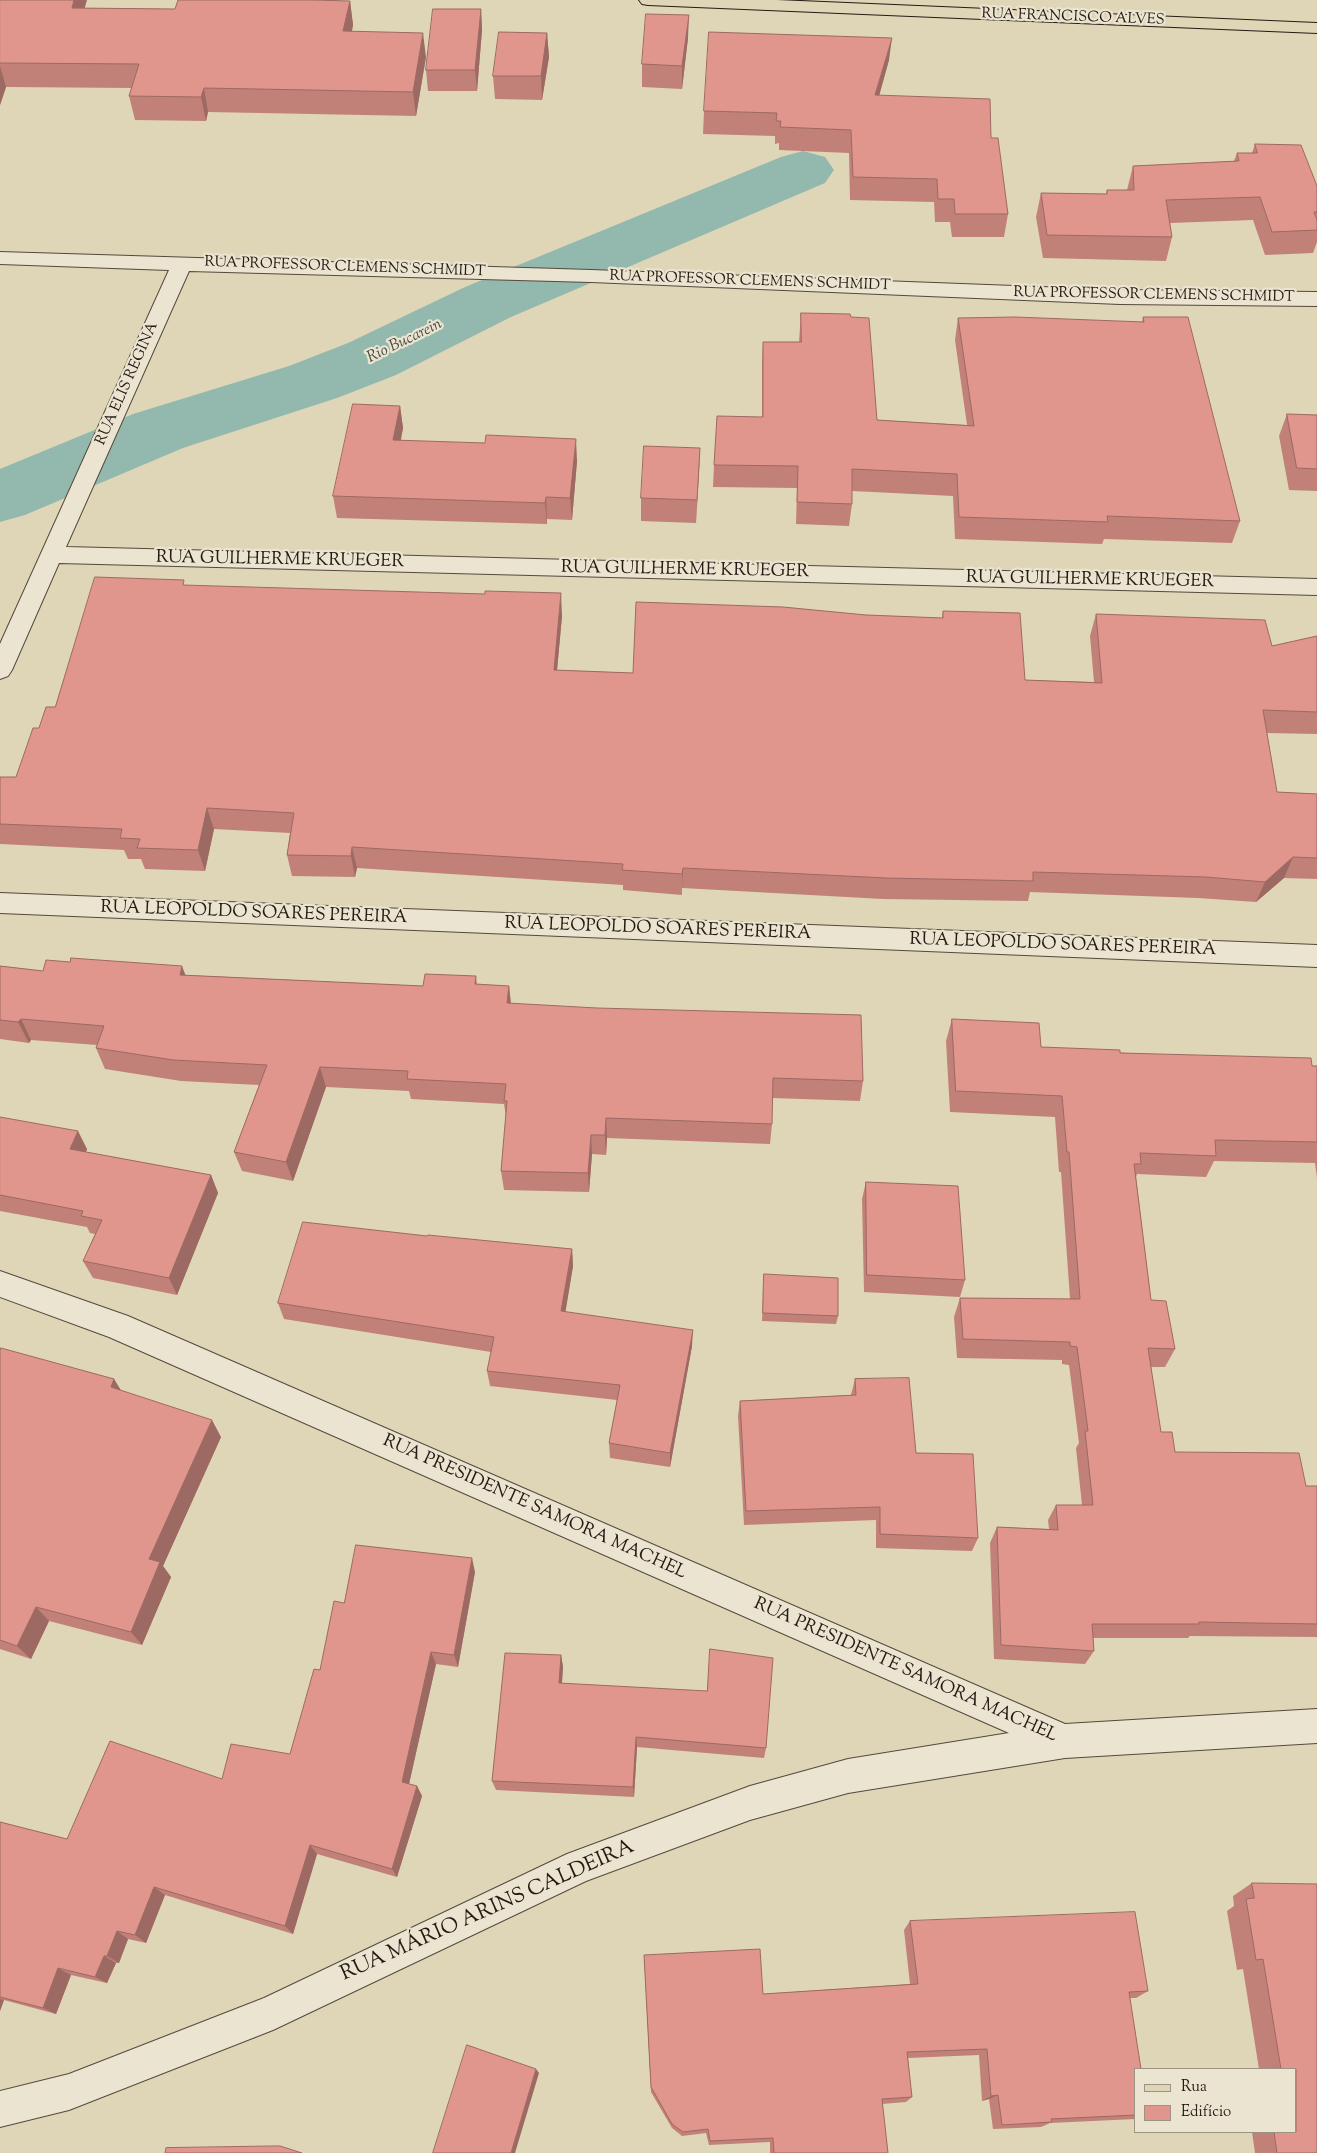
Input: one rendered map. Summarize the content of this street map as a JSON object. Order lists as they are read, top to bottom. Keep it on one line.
{"streets":{"main road":["RUA FRANCISCO ALVES"],"street":["RUA PROFESSOR CLEMENS SCHMIDT","RUA ELIS REGINA","RUA GUILHERME KRUEGER","RUA LEOPOLDO SOARES PEREIRA","RUA PRESIDENTE SAMORA MACHEL","RUA MÁRIO ARINS CALDEIRA"]},"crossings":[["RUA PROFESSOR CLEMENS SCHMIDT","RUA ELIS REGINA"],["RUA ELIS REGINA","RUA GUILHERME KRUEGER"],["RUA PRESIDENTE SAMORA MACHEL","RUA MÁRIO ARINS CALDEIRA"]],"water":["Rio Bucarein"],"legend":["Rua","Edifício"]}
